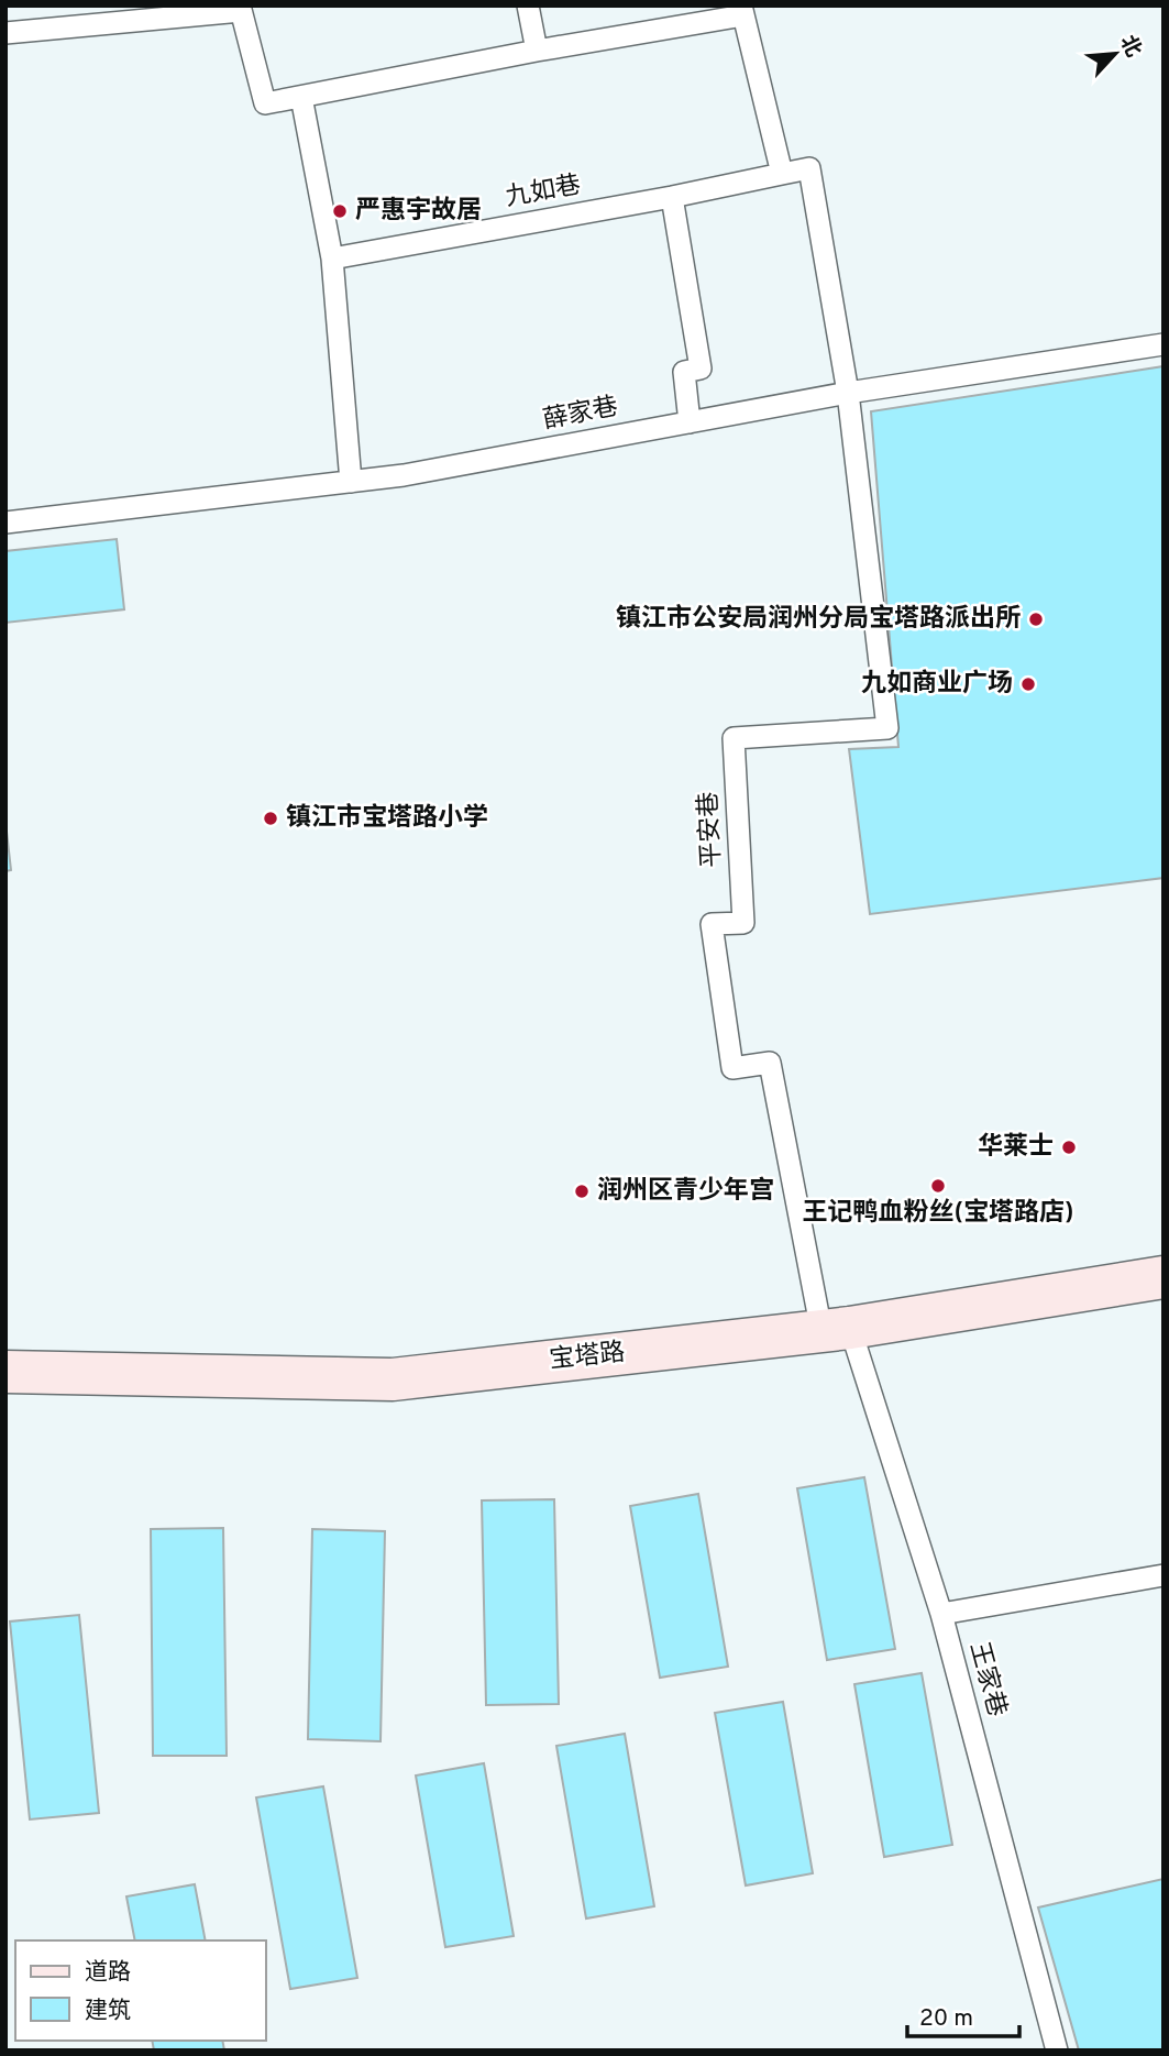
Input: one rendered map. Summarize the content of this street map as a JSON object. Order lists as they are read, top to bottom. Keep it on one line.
{"streets":{"main road":["宝塔路"],"lane":["九如巷","薛家巷","平安巷","王家巷"]},"crossings":[["九如巷","薛家巷"],["九如巷","平安巷"],["薛家巷","平安巷"],["平安巷","宝塔路"],["平安巷","王家巷"],["宝塔路","王家巷"]],"places":["严惠宇故居","镇江市公安局润州分局宝塔路派出所","九如商业广场","镇江市宝塔路小学","华莱士","王记鸭血粉丝(宝塔路店)","润州区青少年宫"],"legend":["道路","建筑"],"scale_bar":"20 m","north":"top right"}
